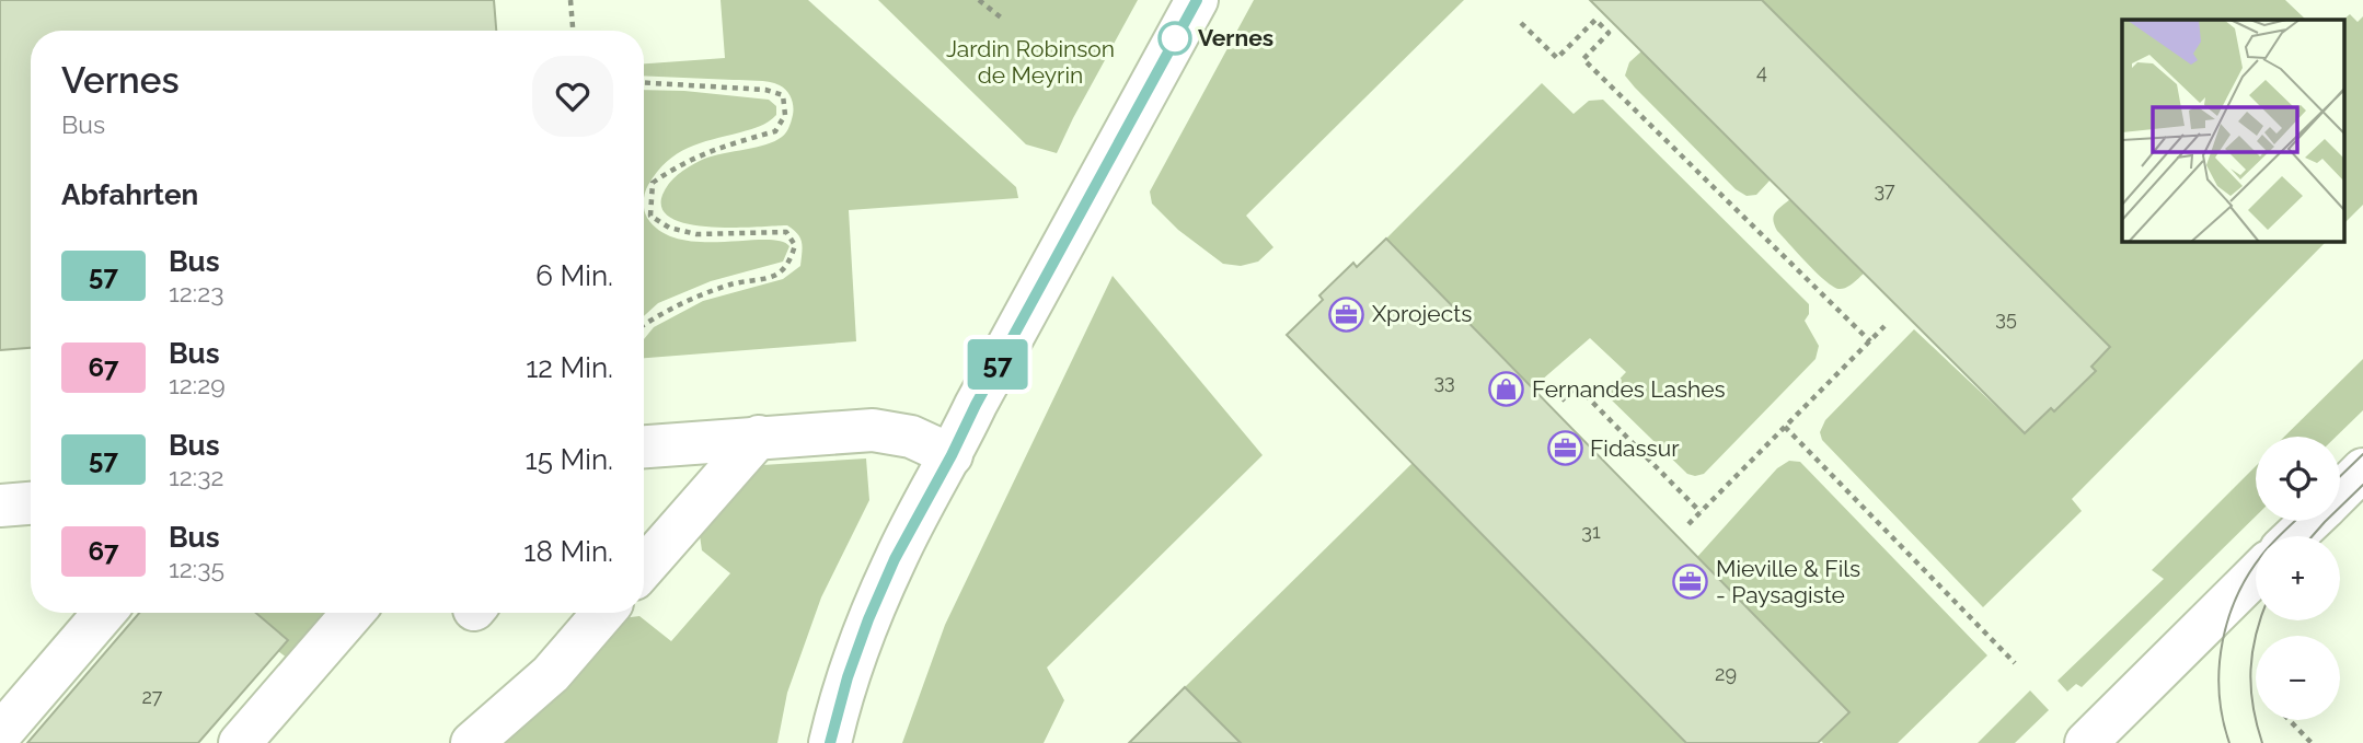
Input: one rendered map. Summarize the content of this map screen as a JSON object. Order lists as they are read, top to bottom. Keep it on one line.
{"parks":["Jardin Robinson de Meyrin"],"places":{"other":["Vernes"],"office":["Xprojects","Fidassur","Mieville & Fils - Paysagiste"],"shop":["Fernandes Lashes"]},"lines":["bus line 57"],"house_numbers":["4","37","35","33","31","29","27"],"page":{"on_map":"57","heading":[["Vernes","Bus"],"Abfahrten"],"list":[{"mark":"57","name":"Bus","note":"12:23","value":"6 Min."},{"mark":"67","name":"Bus","note":"12:29","value":"12 Min."},{"mark":"57","name":"Bus","note":"12:32","value":"15 Min."},{"mark":"67","name":"Bus","note":"12:35","value":"18 Min."}],"map_buttons":["+","−"]}}
